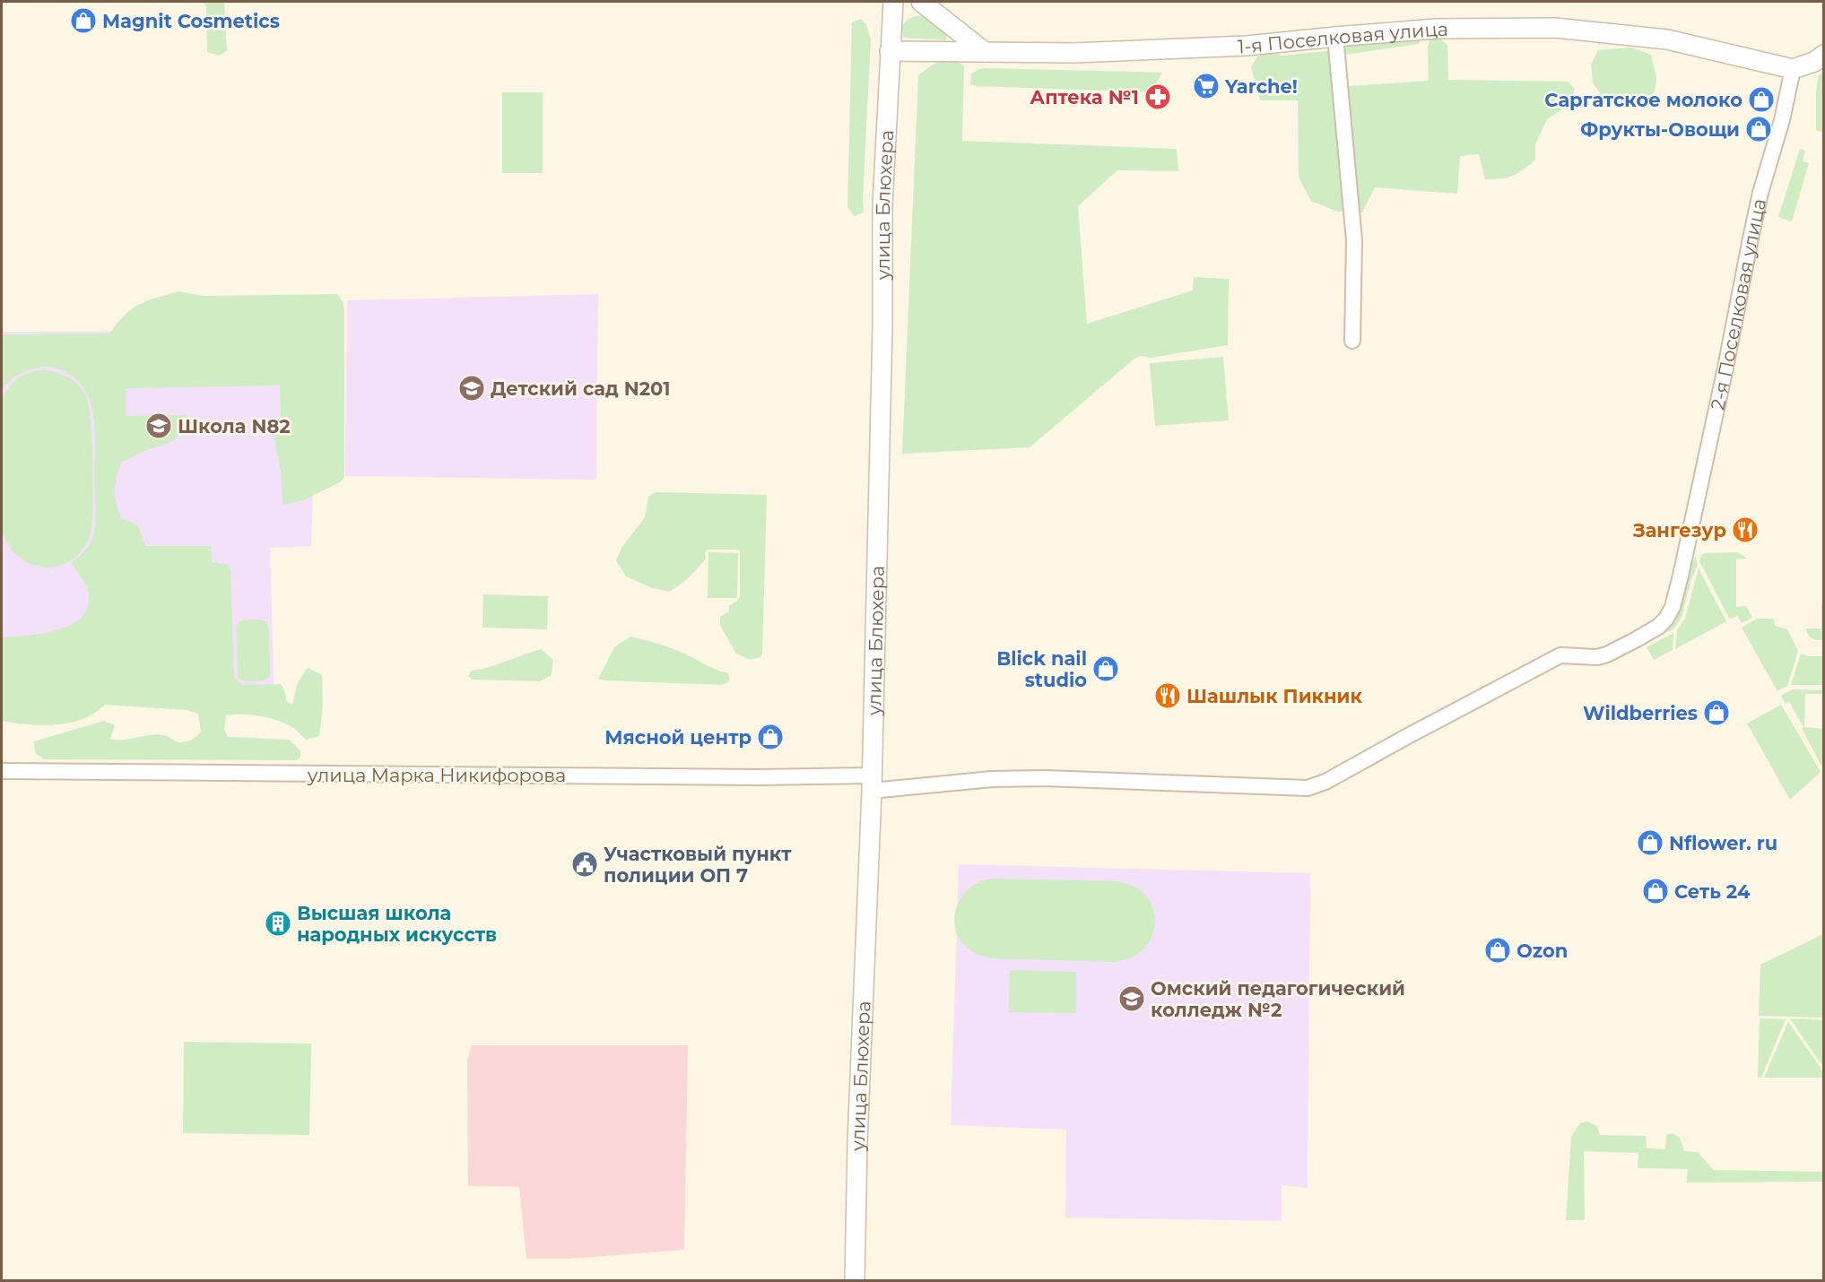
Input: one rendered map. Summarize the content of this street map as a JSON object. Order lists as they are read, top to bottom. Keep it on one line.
{"streets":{"street":["1-я Поселковая улица","улица Блюхера","2-я Поселковая улица","улица Марка Никифорова"]},"crossings":[["1-я Поселковая улица","улица Блюхера"],["1-я Поселковая улица","2-я Поселковая улица"],["улица Блюхера","2-я Поселковая улица"],["улица Блюхера","улица Марка Никифорова"],["2-я Поселковая улица","улица Марка Никифорова"]],"places":{"shop":["Magnit Cosmetics","Саргатское молоко","Фрукты-Овощи","Blick nail studio","Wildberries","Мясной центр","Nflower. ru","Сеть 24","Ozon"],"supermarket":["Yarche!"],"pharmacy":["Аптека №1"],"school or university":["Детский сад N201","Школа N82","Омский педагогический колледж №2"],"restaurant":["Зангезур","Шашлык Пикник"],"public building":["Участковый пункт полиции ОП 7"],"building":["Высшая школа народных искусств"]}}
